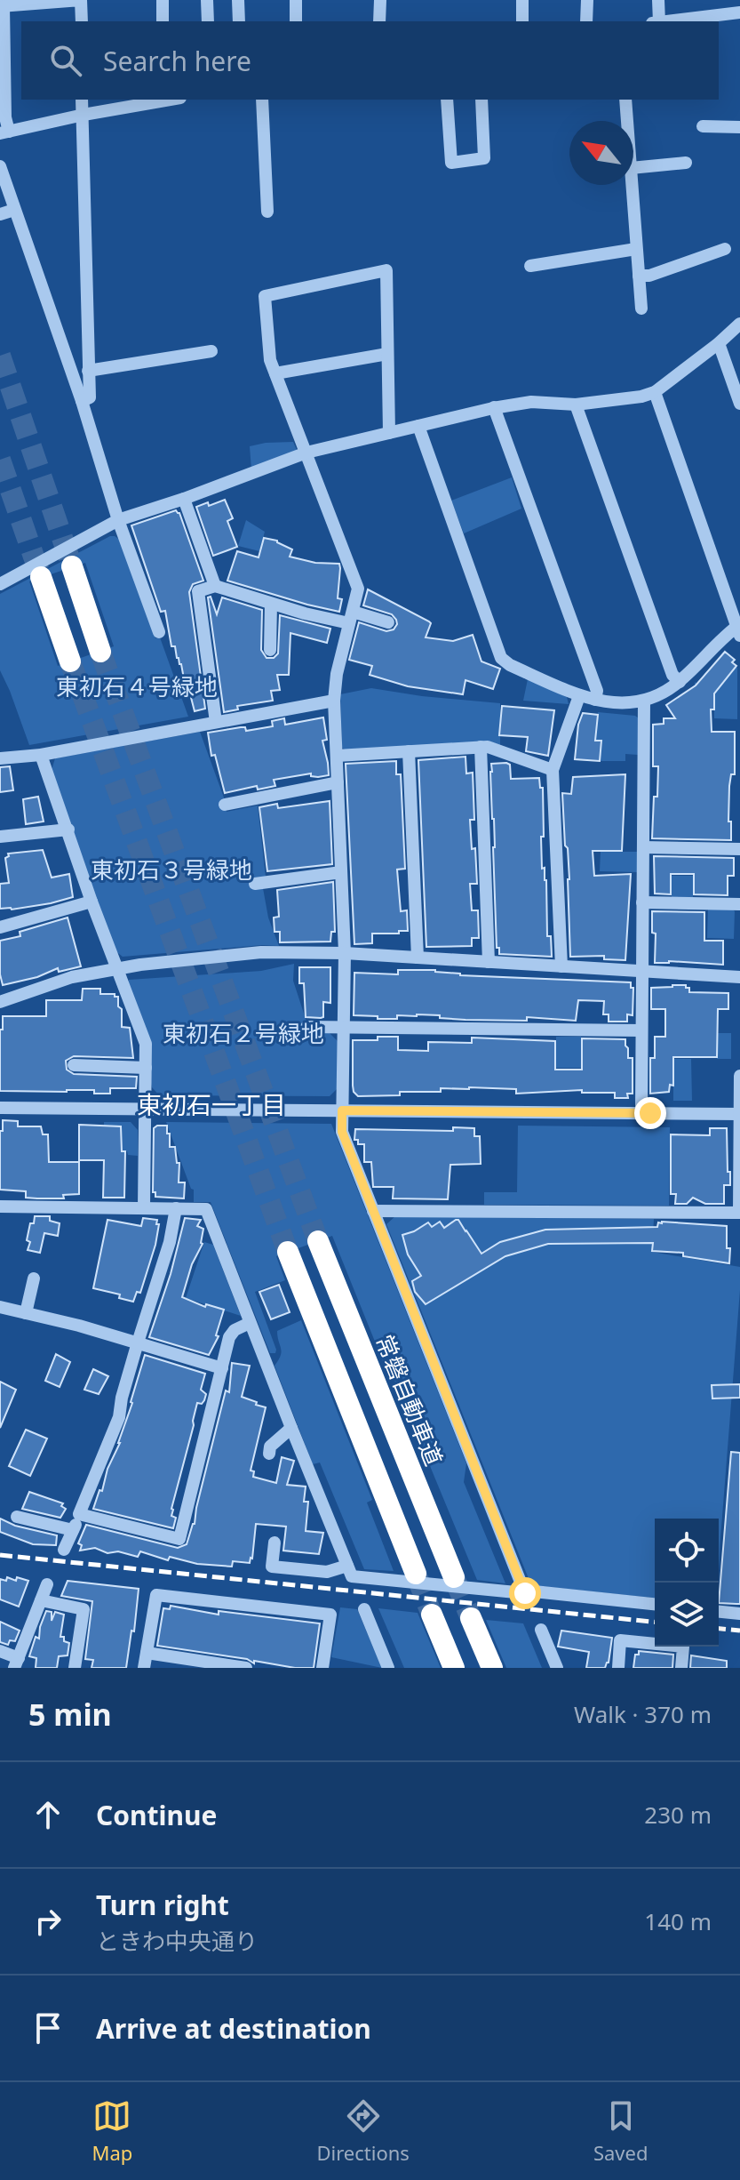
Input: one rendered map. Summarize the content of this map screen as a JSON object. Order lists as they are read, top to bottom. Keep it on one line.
{"streets":{"highway":["常磐自動車道"]},"districts":["東初石一丁目"],"parks":["東初石４号緑地","東初石３号緑地","東初石２号緑地"],"north":"top left","page":{"search":"Search here","heading":["5 min","Walk · 370 m"],"list":[["Continue","230 m"],["Turn right","ときわ中央通り","140 m"],"Arrive at destination"],"nav":["Map","Directions","Saved"]}}
